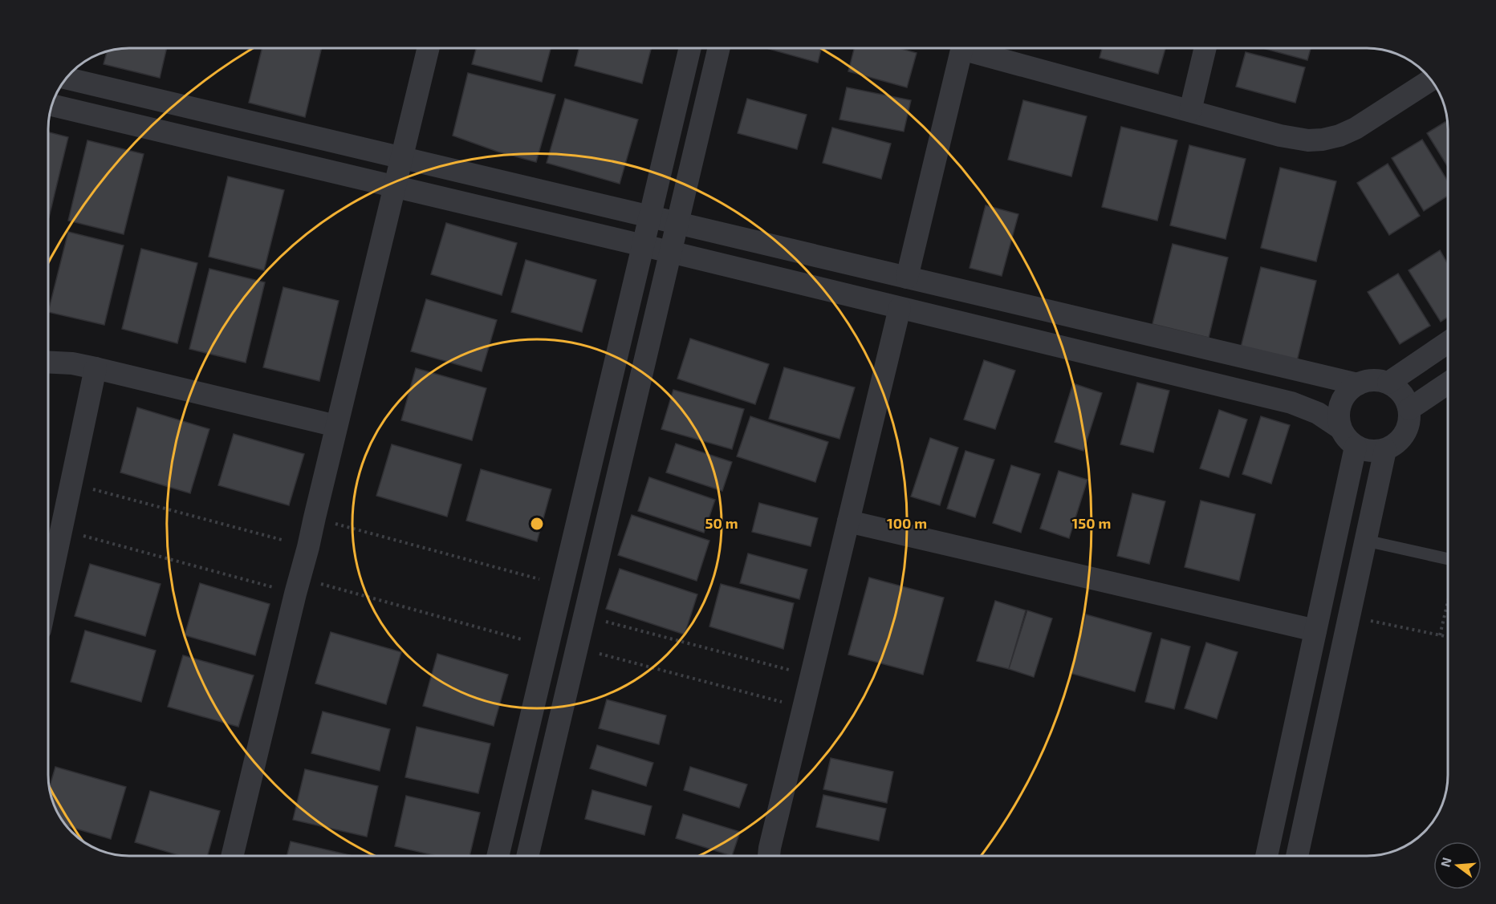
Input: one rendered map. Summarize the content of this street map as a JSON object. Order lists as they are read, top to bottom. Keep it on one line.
{"north":"left","rings":["50 m","100 m","150 m"]}
